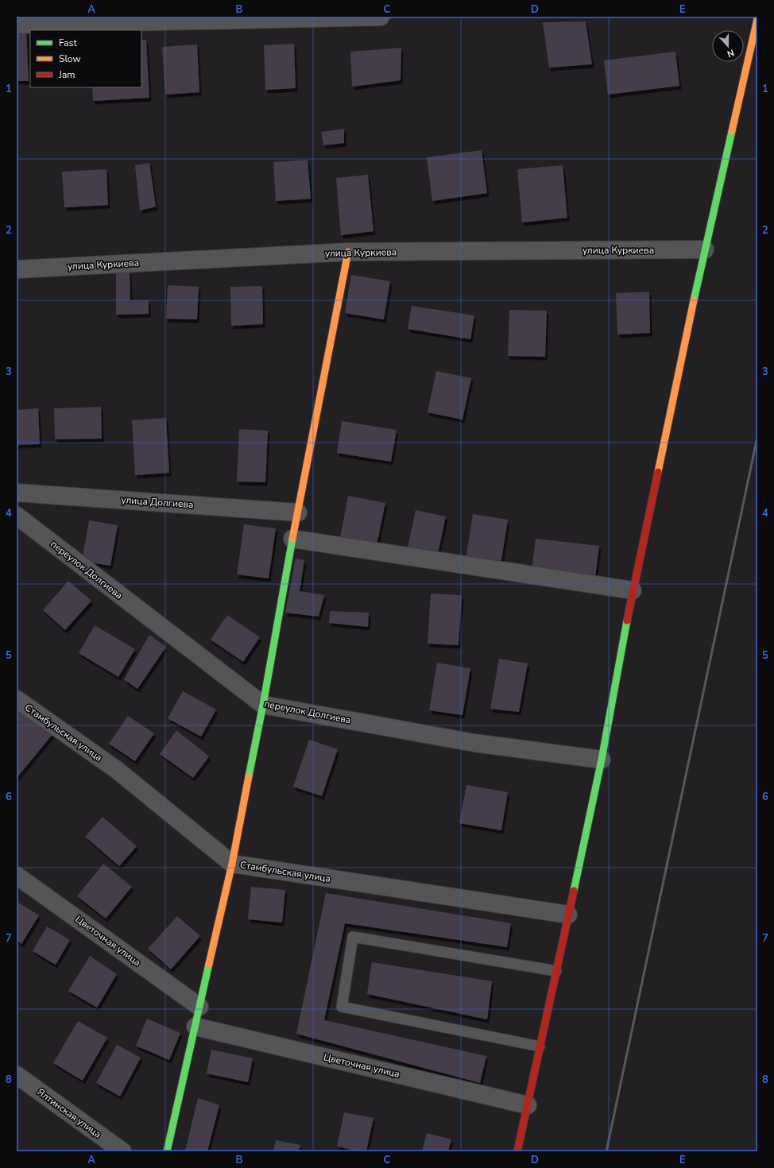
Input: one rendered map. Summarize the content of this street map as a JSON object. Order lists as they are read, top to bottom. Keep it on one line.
{"streets":{"street":["улица Куркиева","улица Долгиева","переулок Долгиева","Стамбульская улица","Цветочная улица","Ялтинская улица"]},"legend":["Fast","Slow","Jam"],"north":"bottom","grid":{"columns":["A","B","C","D","E"],"rows":["1","2","3","4","5","6","7","8"]}}
